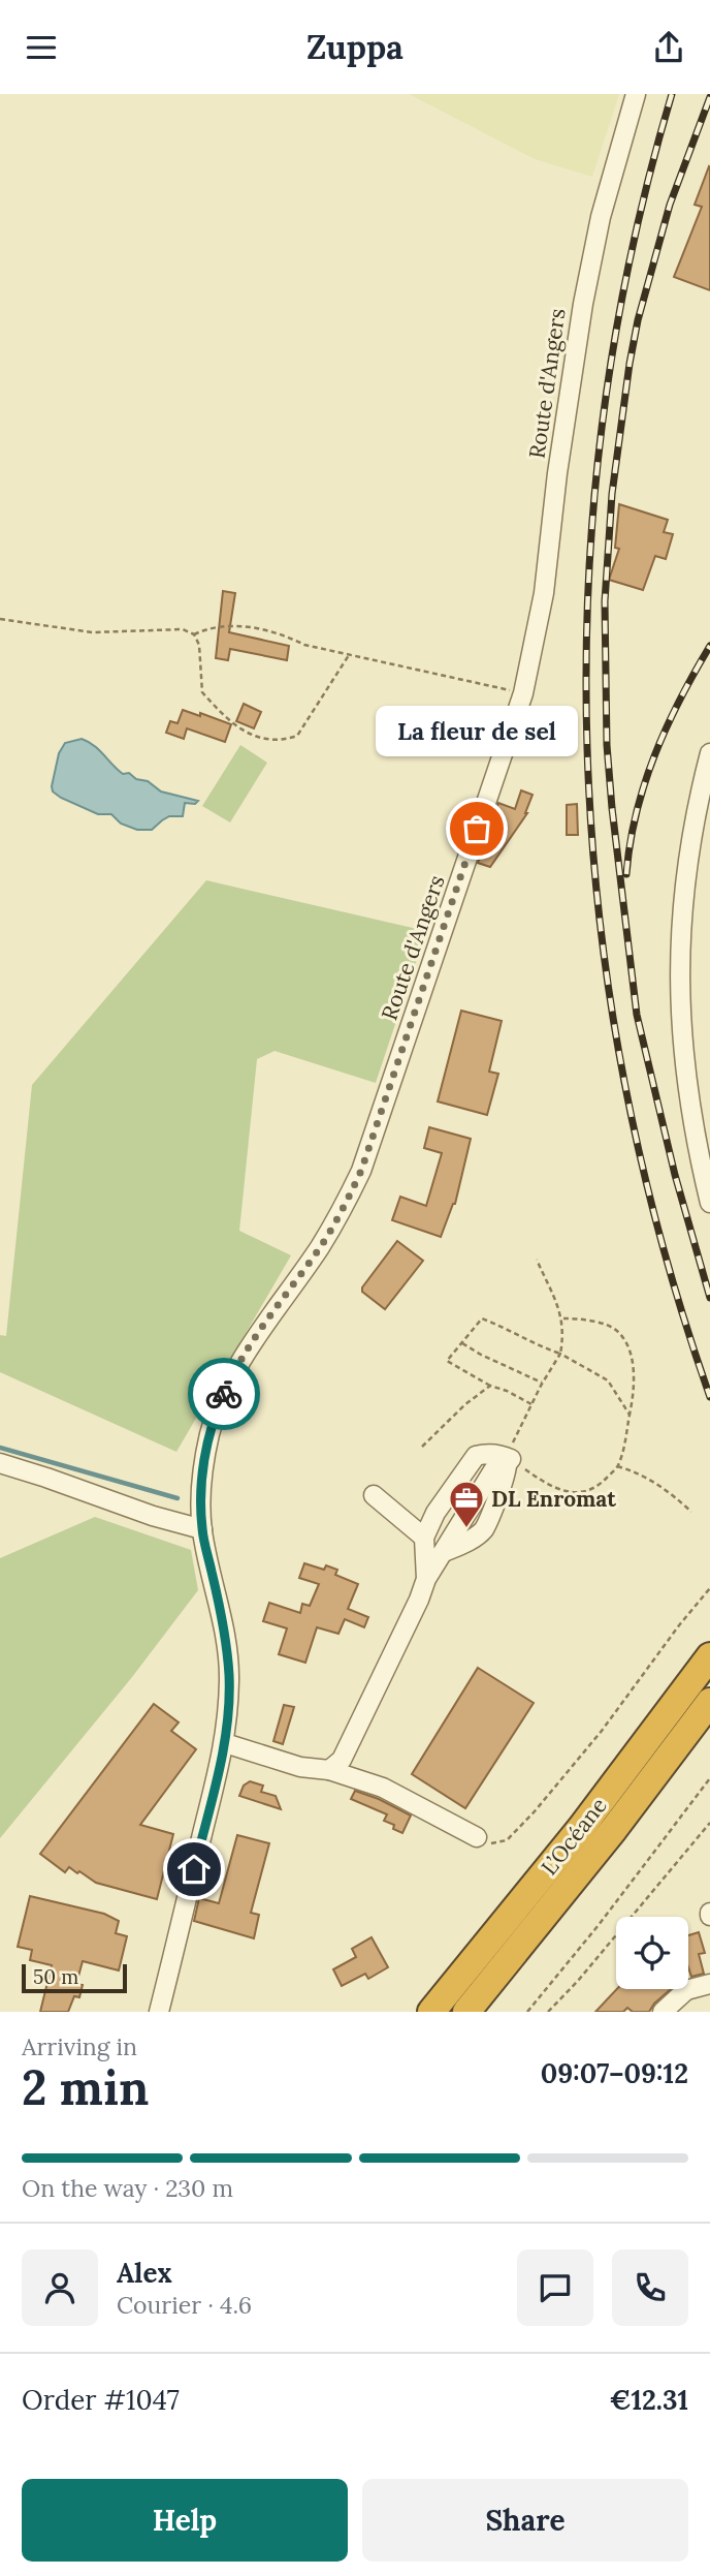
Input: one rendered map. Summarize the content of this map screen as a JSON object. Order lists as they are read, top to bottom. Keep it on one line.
{"streets":{"highway":["L’Océane"],"street":["Route d'Angers"]},"places":{"other":["La fleur de sel"],"office":["DL Enromat"]},"scale_bar":"50 m","page":{"header":"Zuppa","bubble":"La fleur de sel","scale":"50 m","heading":["2 min","Arriving in","09:07–09:12"],"panel":["Alex","Courier · 4.6","Order #1047","€12.31"],"bar":"On the way · 230 m","buttons":["Help","Share"]}}
